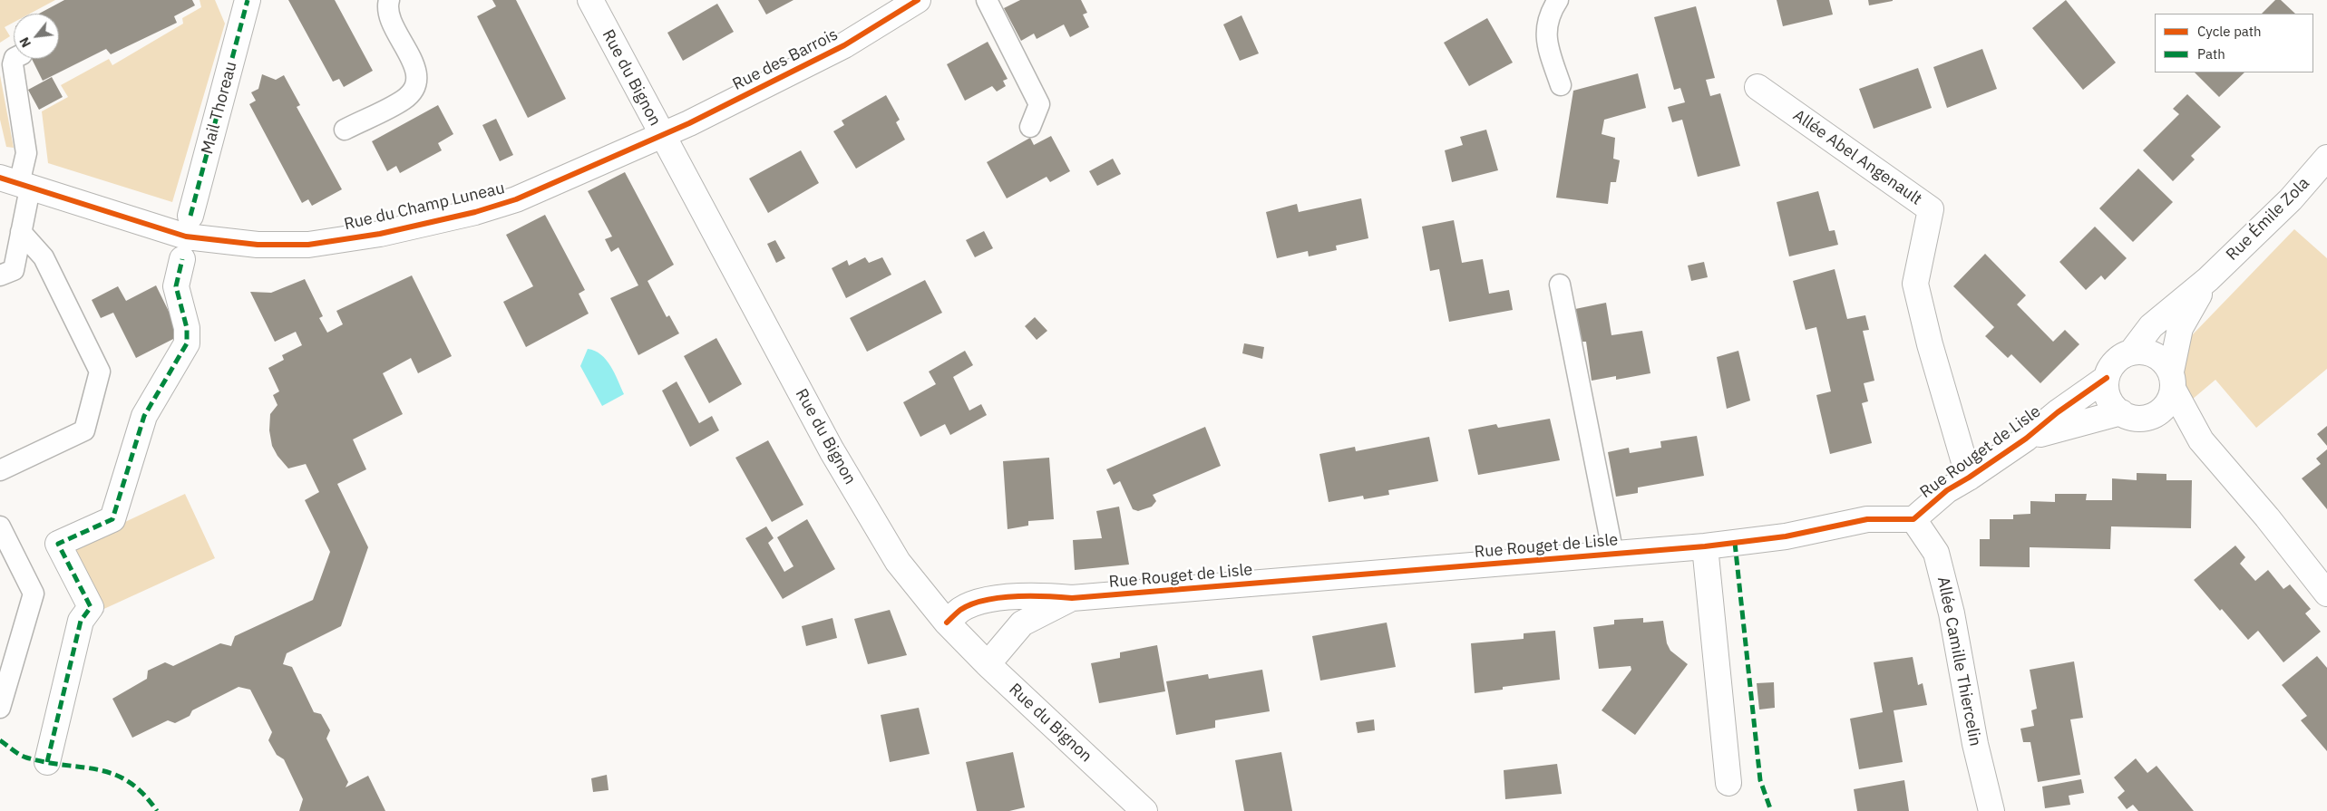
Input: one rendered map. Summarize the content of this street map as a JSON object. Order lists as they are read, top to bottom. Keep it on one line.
{"streets":{"street":["Rue des Barrois","Rue du Bignon","Mail Thoreau","Allée Abel Angenault","Rue du Champ Luneau","Rue Émile Zola","Rue Rouget de Lisle","Allée Camille Thiercelin"]},"crossings":[["Rue des Barrois","Rue du Bignon"],["Rue des Barrois","Rue du Champ Luneau"],["Rue du Bignon","Rue du Champ Luneau"],["Rue du Bignon","Rue Rouget de Lisle"],["Allée Abel Angenault","Rue Rouget de Lisle"],["Rue Émile Zola","Rue Rouget de Lisle"],["Rue Rouget de Lisle","Allée Camille Thiercelin"]],"legend":["Cycle path","Path"],"north":"bottom left"}
